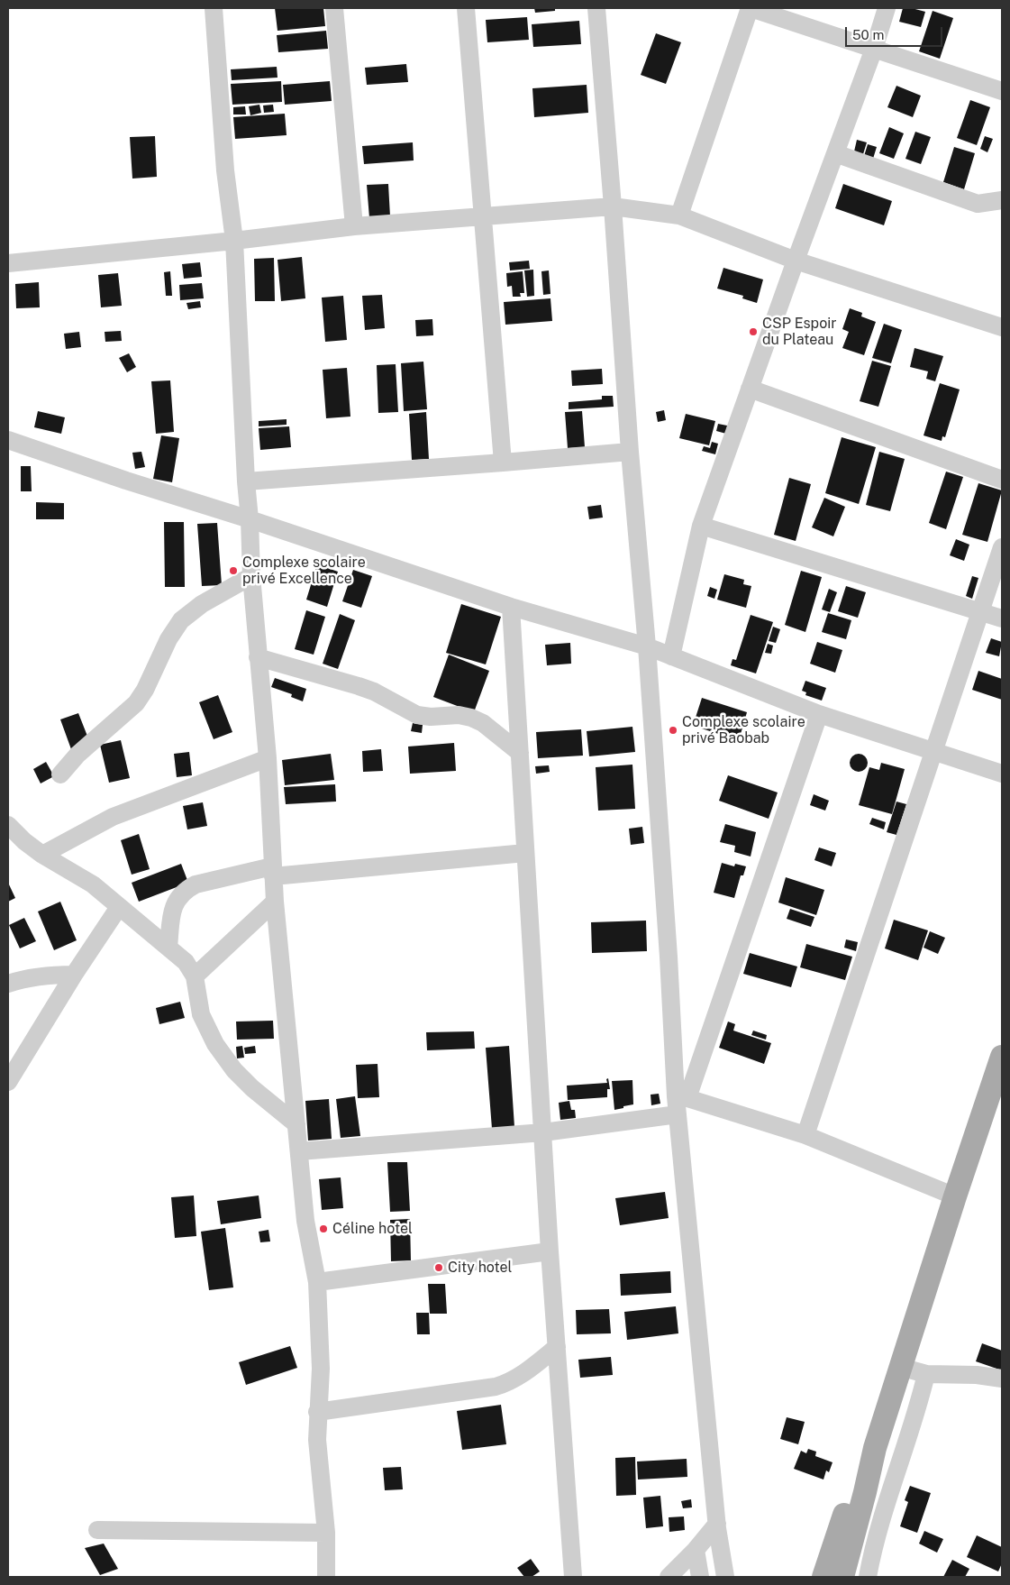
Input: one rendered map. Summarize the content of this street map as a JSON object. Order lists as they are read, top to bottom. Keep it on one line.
{"places":["CSP Espoir du Plateau","Complexe scolaire privé Excellence","Complexe scolaire privé Baobab","Céline hotel","City hotel"],"scale_bar":"50 m"}
